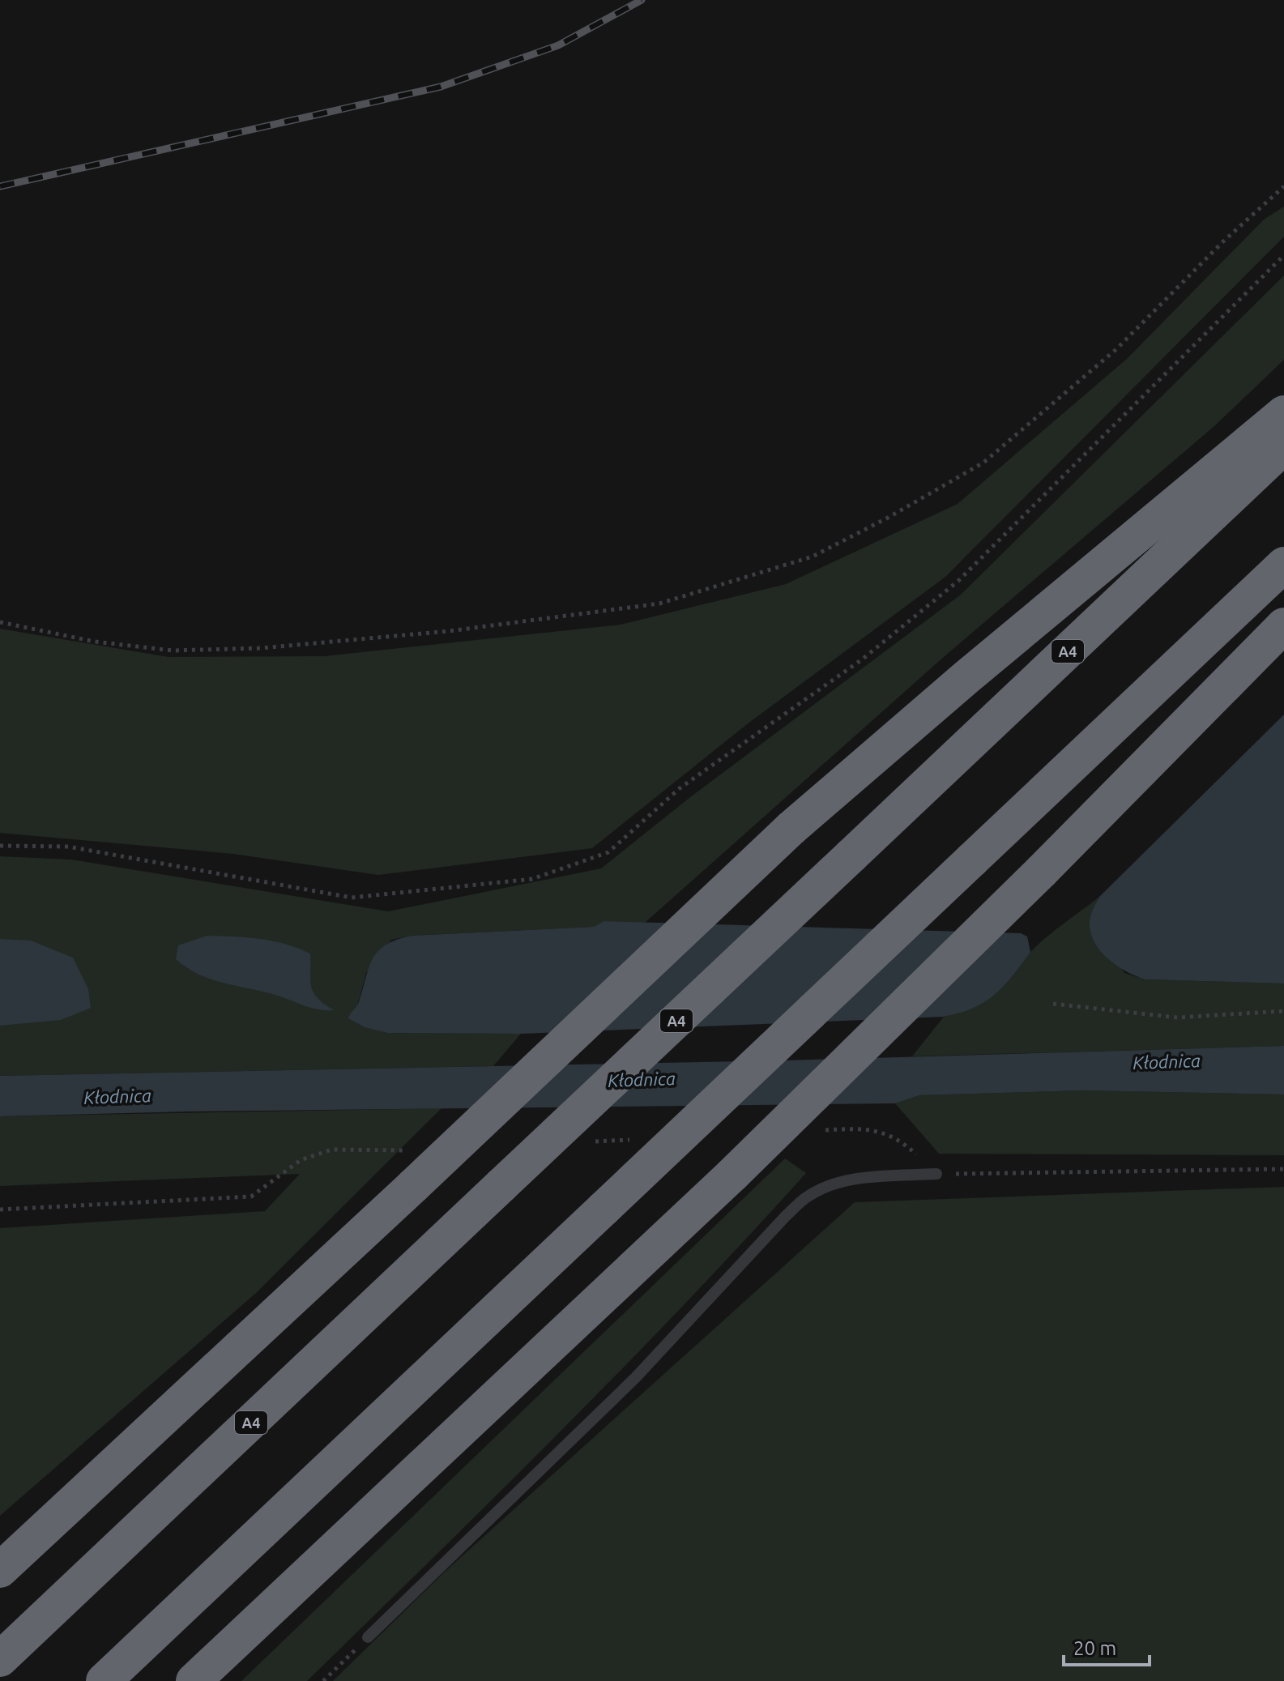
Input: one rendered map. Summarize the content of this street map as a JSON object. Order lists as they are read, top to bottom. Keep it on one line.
{"streets":{"highway":["A4"]},"water":["Kłodnica"],"scale_bar":"20 m"}
